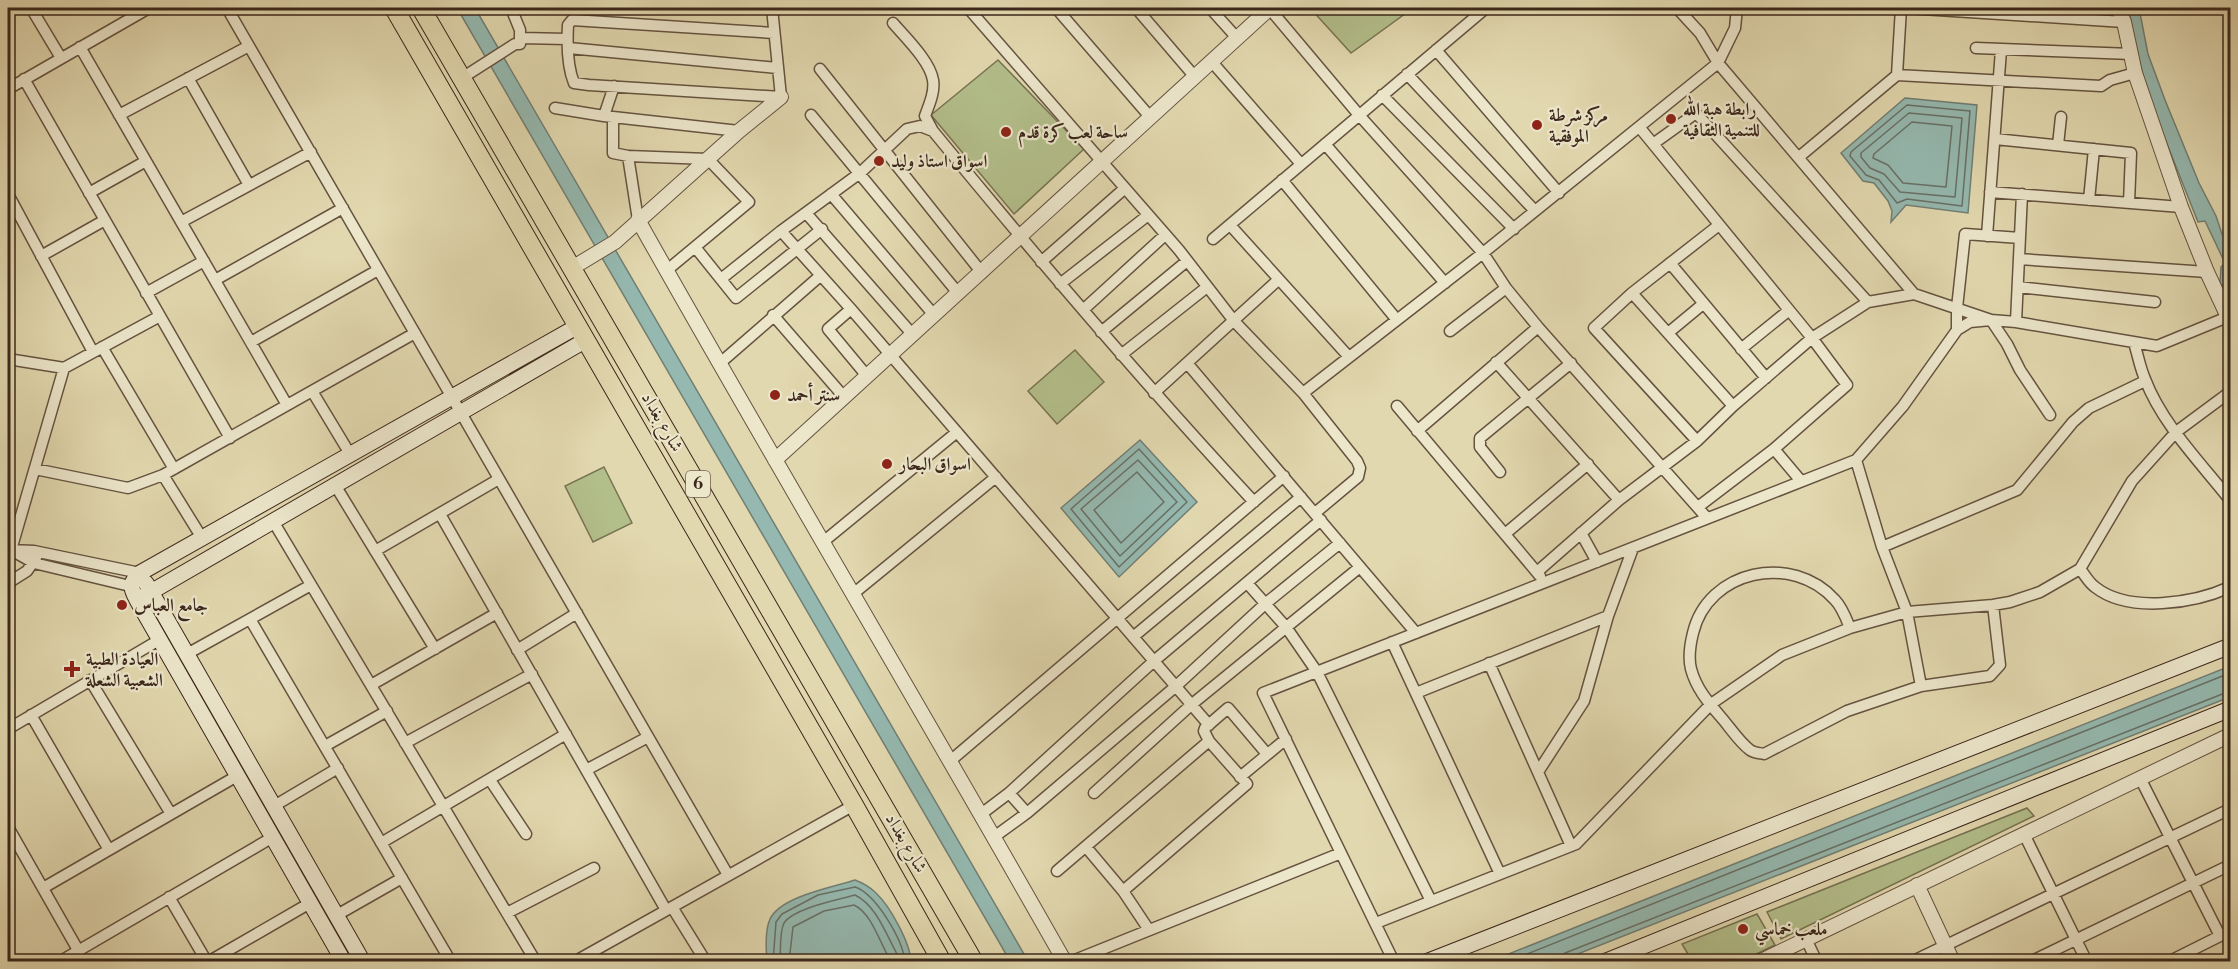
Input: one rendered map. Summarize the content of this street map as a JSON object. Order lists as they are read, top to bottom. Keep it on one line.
{"streets":{"highway":["شارع بغداد","6"]},"places":{"other":["رابطة هبة الله للتنمية الثقافية","مركز شرطة الموفقية","ساحة لعب كرة قدم","اسواق استاذ وليد","سنتر أحمد","اسواق البحار","جامع العباس","ملعب خماسي"],"health":["العيادة الطبية الشعبية الشعلة"]}}
